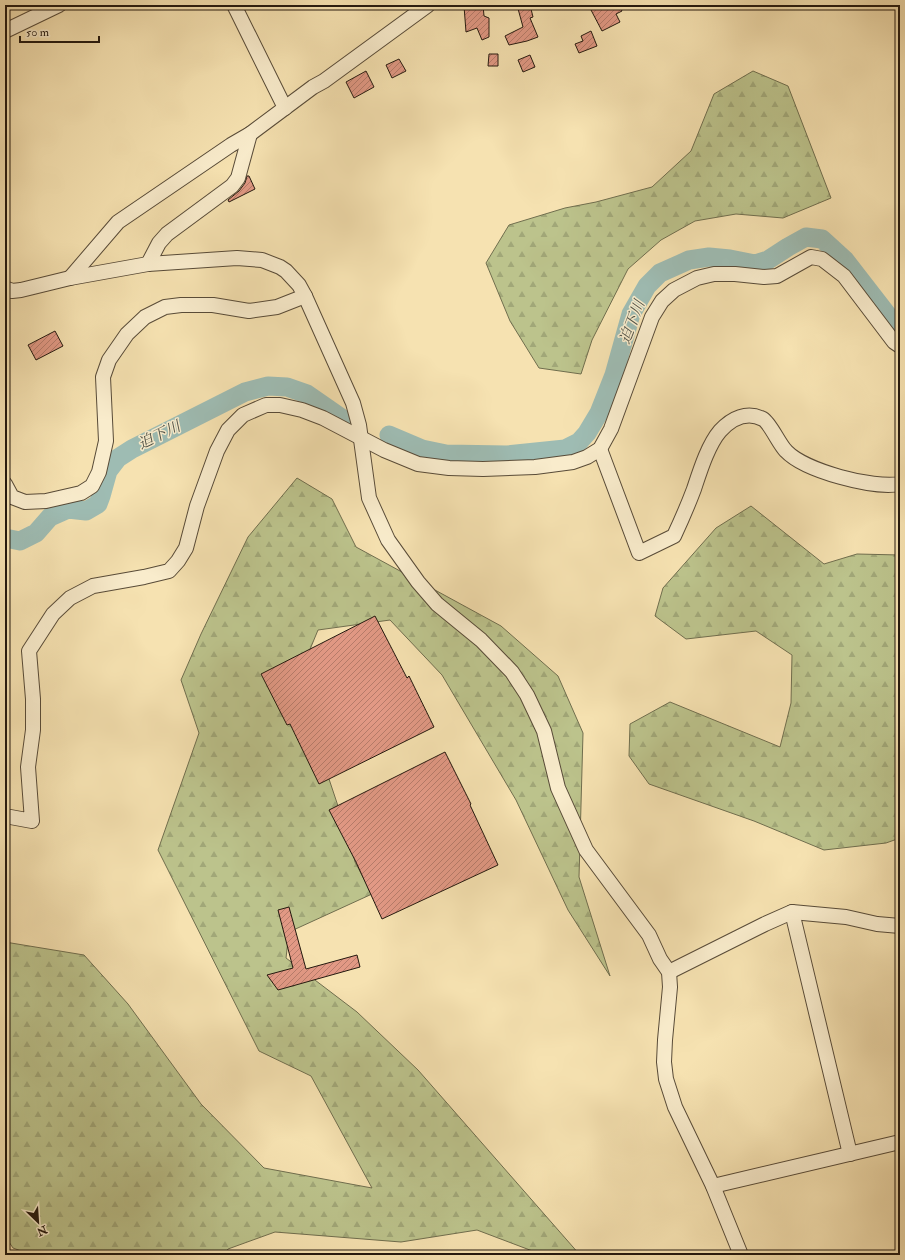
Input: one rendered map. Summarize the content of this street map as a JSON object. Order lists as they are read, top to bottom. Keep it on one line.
{"water":["迫下川"],"scale_bar":"50 m","north":"bottom right"}
